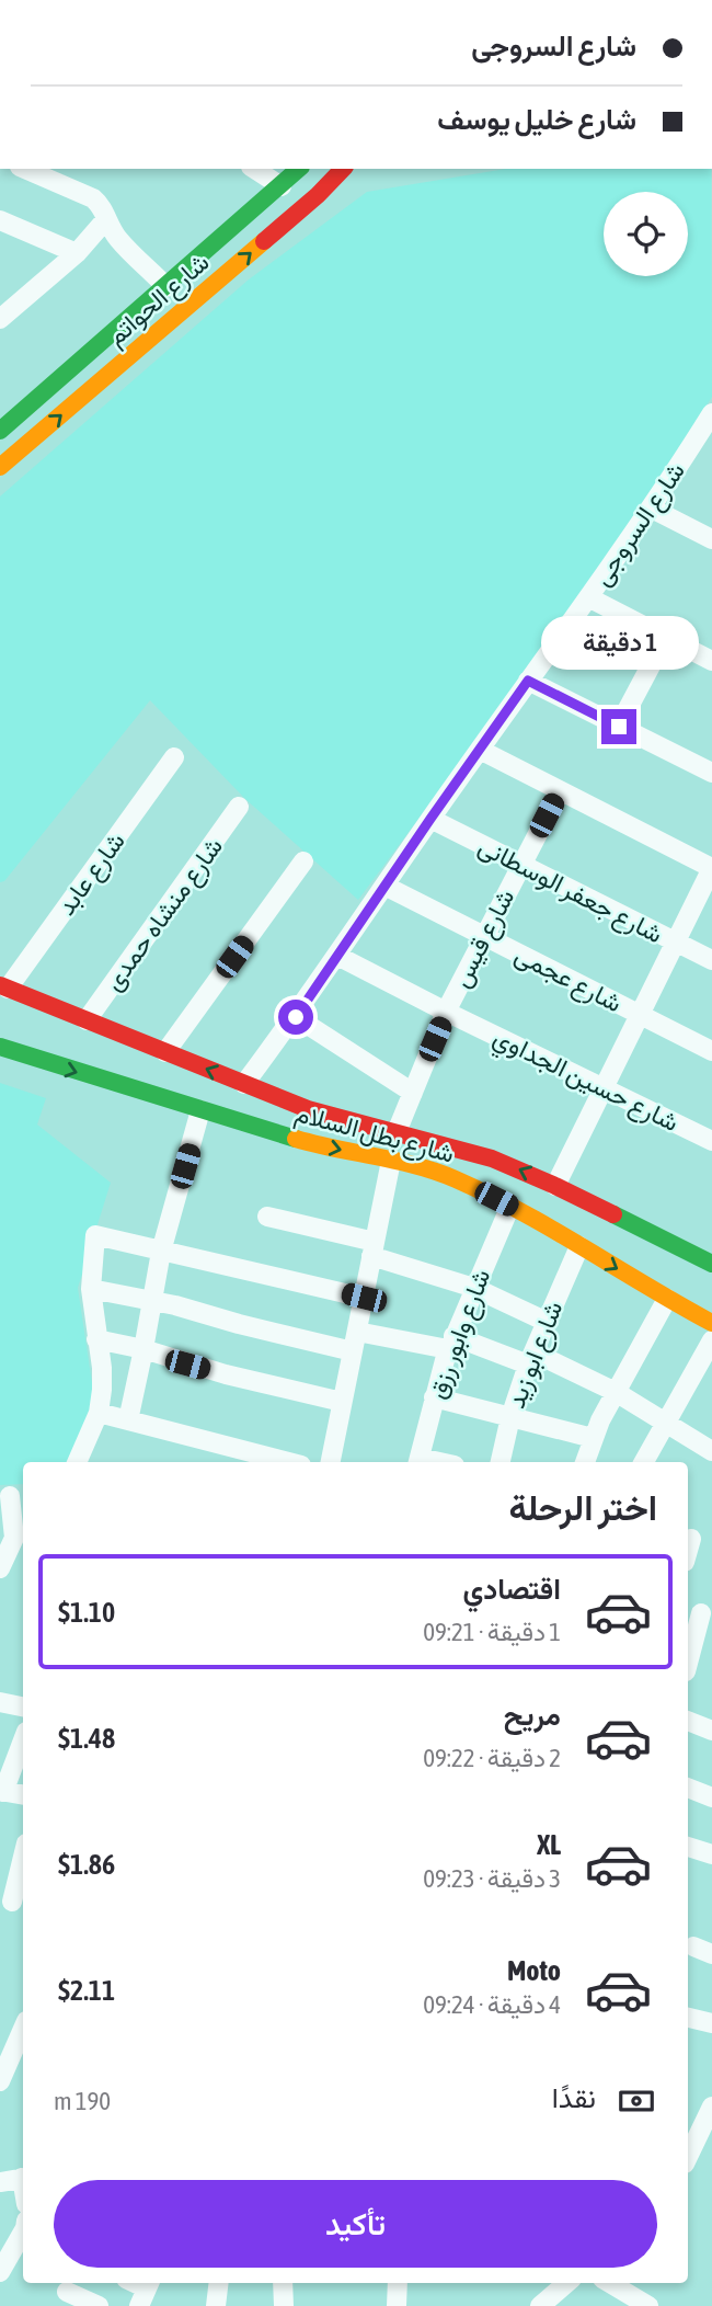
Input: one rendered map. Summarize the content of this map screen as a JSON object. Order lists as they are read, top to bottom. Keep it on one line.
{"streets":{"main road":["شارع الحواتم","شارع بطل السلام"],"street":["شارع السروجى","شارع عابد","شارع جعفر الوسطانى","شارع منشاه حمدى","شارع قيس","شارع عجمى","شارع حسين الجداوي","شارع وابور رزق","شارع ابو زيد"]},"crossings":[["شارع السروجى","شارع جعفر الوسطانى"],["شارع السروجى","شارع عجمى"],["شارع السروجى","شارع حسين الجداوي"],["شارع السروجى","شارع بطل السلام"],["شارع عابد","شارع بطل السلام"],["شارع جعفر الوسطانى","شارع قيس"],["شارع منشاه حمدى","شارع بطل السلام"],["شارع قيس","شارع عجمى"],["شارع قيس","شارع حسين الجداوي"],["شارع قيس","شارع بطل السلام"],["شارع بطل السلام","شارع وابور رزق"],["شارع بطل السلام","شارع ابو زيد"]],"page":{"banner":["شارع السروجى","شارع خليل يوسف"],"bubble":"1 دقيقة","heading":"اختر الرحلة","list":[{"name":"اقتصادي","note":"1 دقيقة · 09:21","value":"$1.10"},{"name":"مريح","note":"2 دقيقة · 09:22","value":"$1.48"},{"name":"XL","note":"3 دقيقة · 09:23","value":"$1.86"},{"name":"Moto","note":"4 دقيقة · 09:24","value":"$2.11"}],"pay":["نقدًا","190 m"],"buttons":"تأكيد"}}
